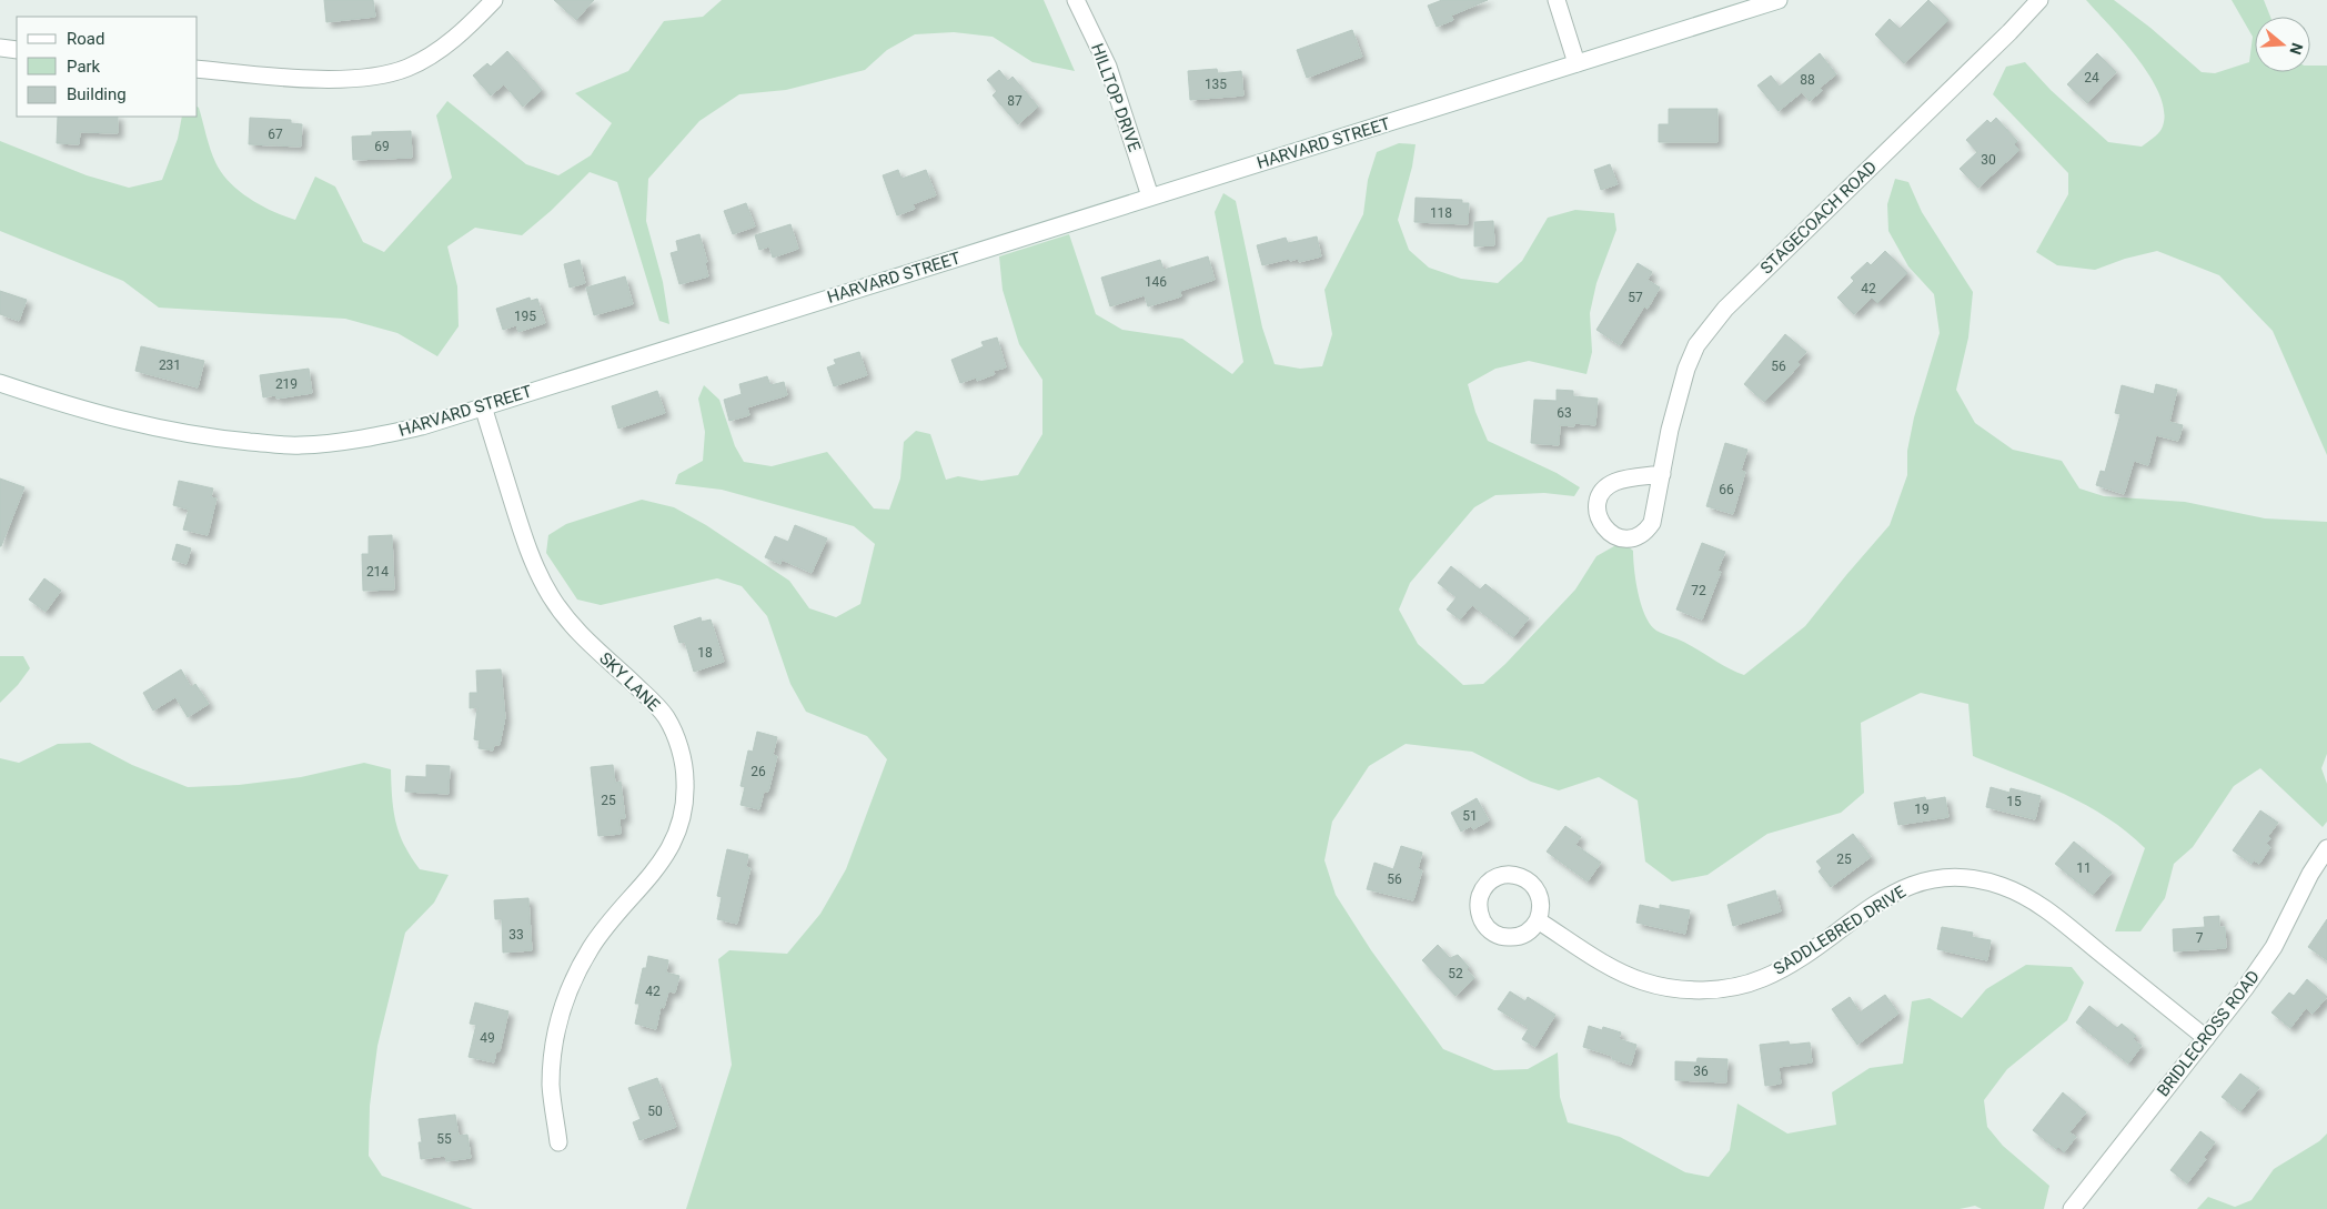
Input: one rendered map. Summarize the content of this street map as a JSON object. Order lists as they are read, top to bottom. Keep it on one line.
{"streets":{"street":["HILLTOP DRIVE","HARVARD STREET","STAGECOACH ROAD","SKY LANE","SADDLEBRED DRIVE","BRIDLECROSS ROAD"]},"crossings":[["HILLTOP DRIVE","HARVARD STREET"],["HARVARD STREET","SKY LANE"],["SADDLEBRED DRIVE","BRIDLECROSS ROAD"]],"house_numbers":["24","88","135","87","67","69","30","118","146","42","57","195","231","56","219","63","66","214","72","18","26","25","15","19","51","25","11","56","33","7","52","42","49","36","50","55"],"legend":["Road","Park","Building"],"north":"right"}
